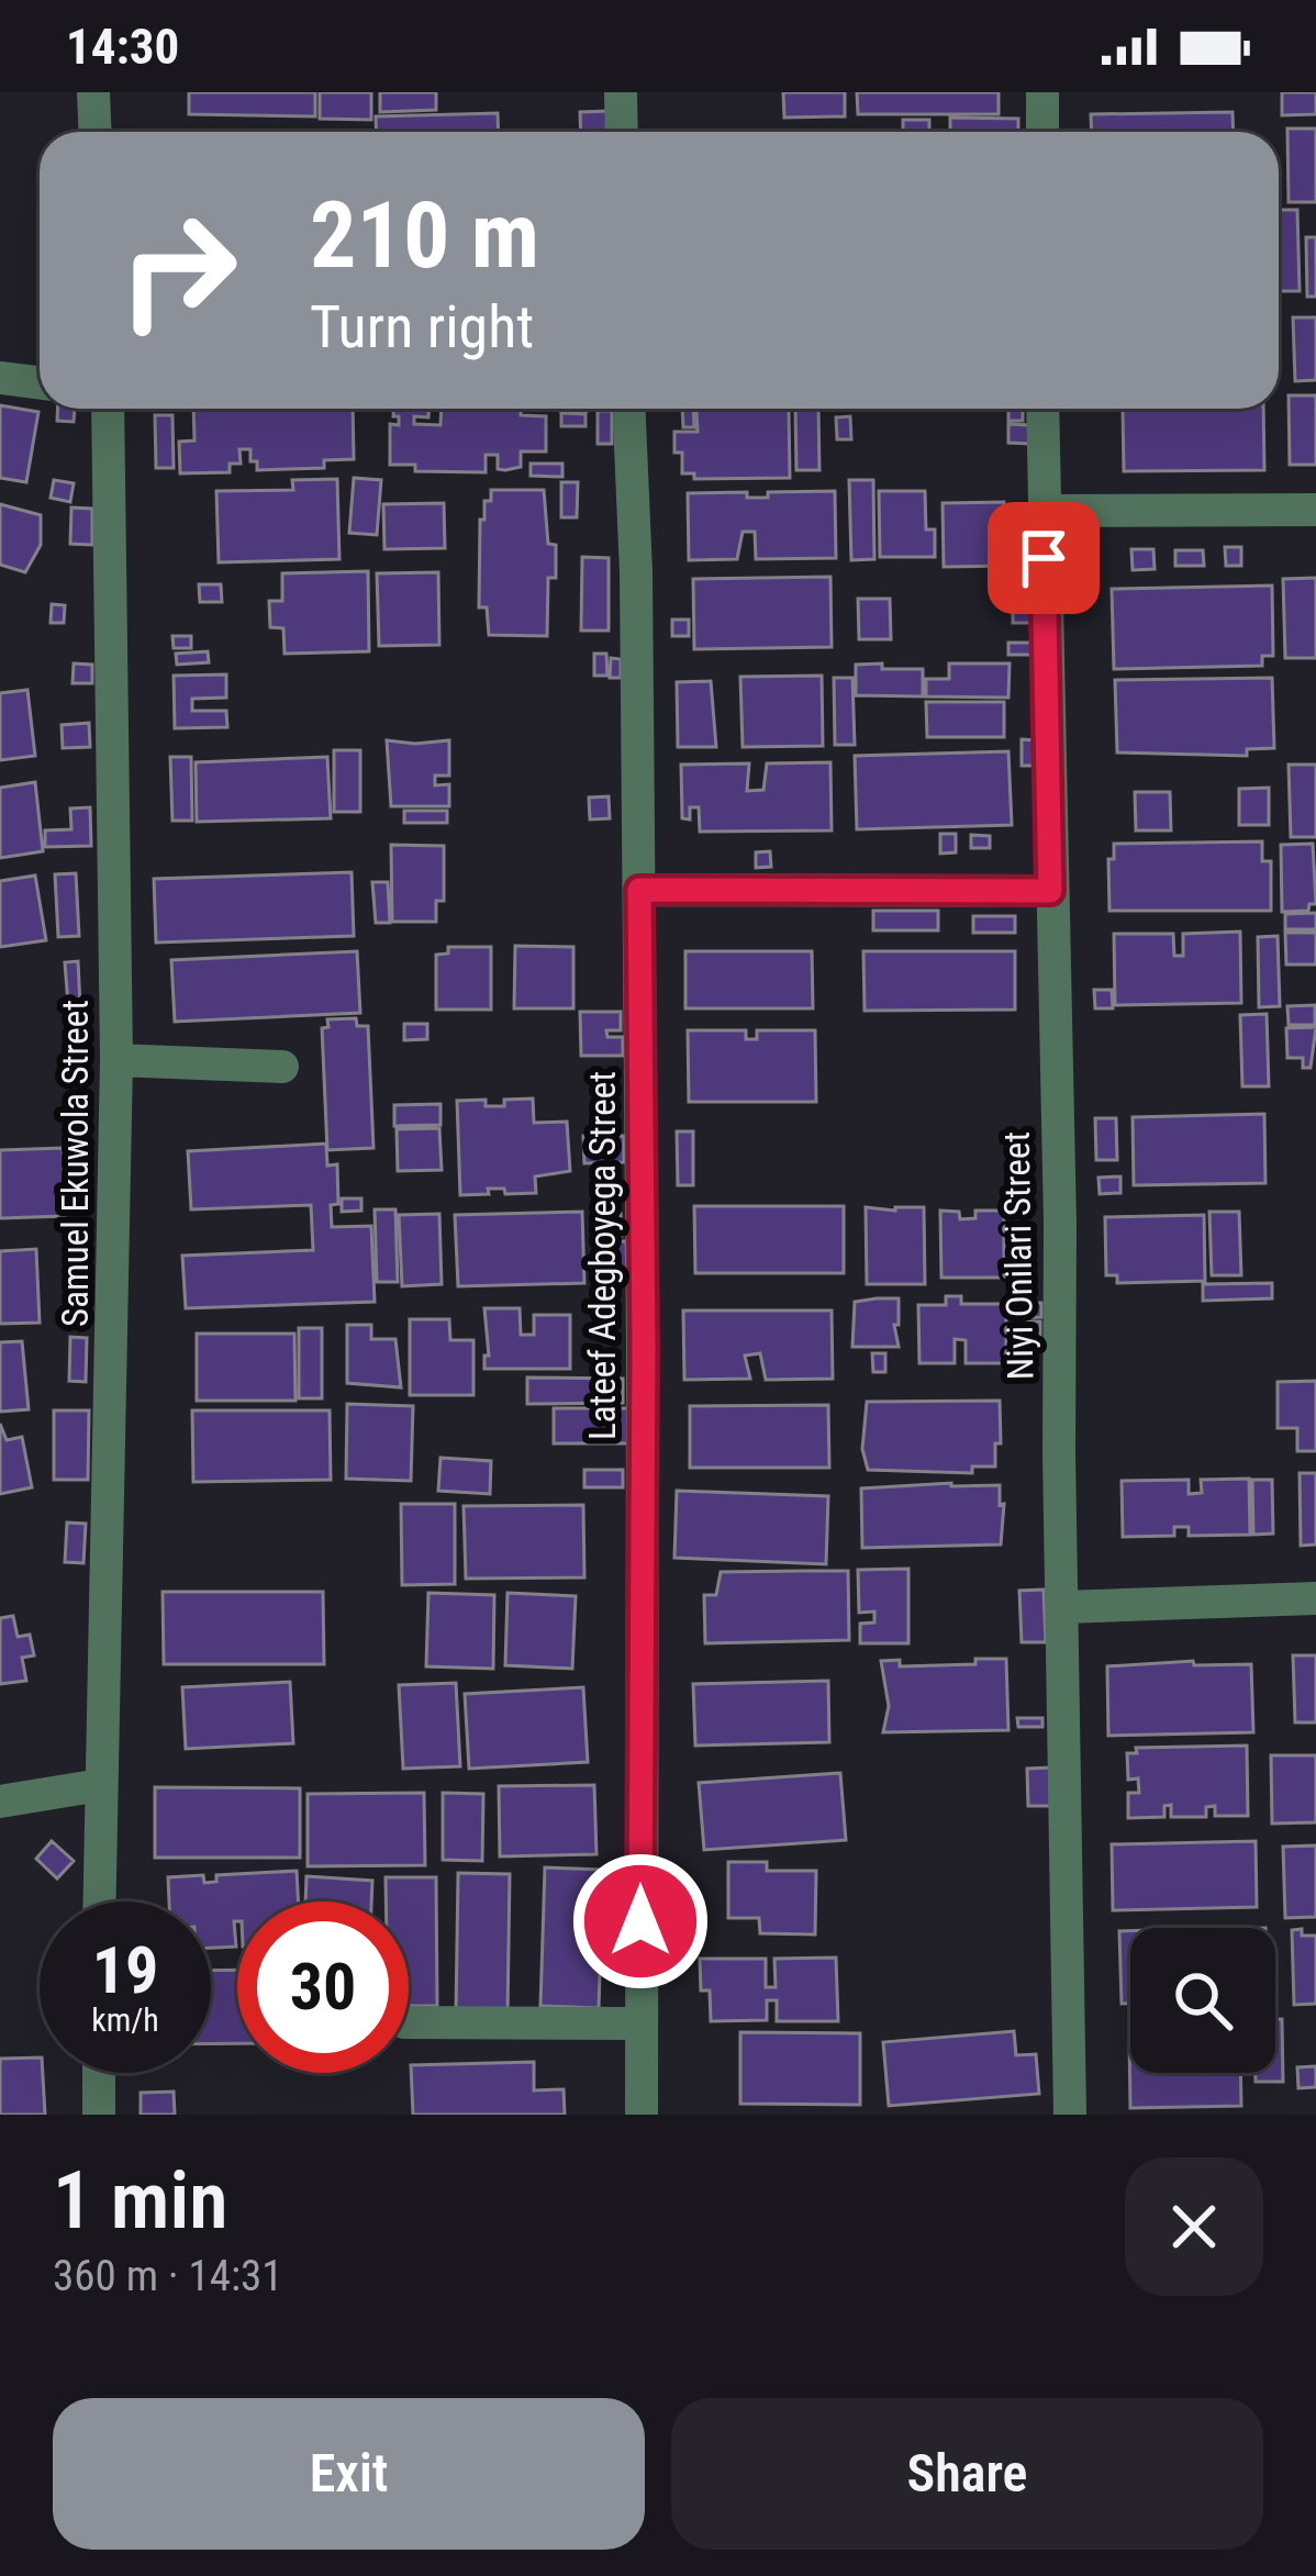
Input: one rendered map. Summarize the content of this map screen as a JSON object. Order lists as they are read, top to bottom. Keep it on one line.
{"streets":{"street":["Samuel Ekuwola Street","Lateef Adegboyega Street","Niyi Onilari Street"]},"page":{"status":"14:30","turn":["210 m","Turn right"],"speed":"19 km/h","limit":"30","heading":["1 min","360 m · 14:31"],"buttons":["Exit","Share"]}}
